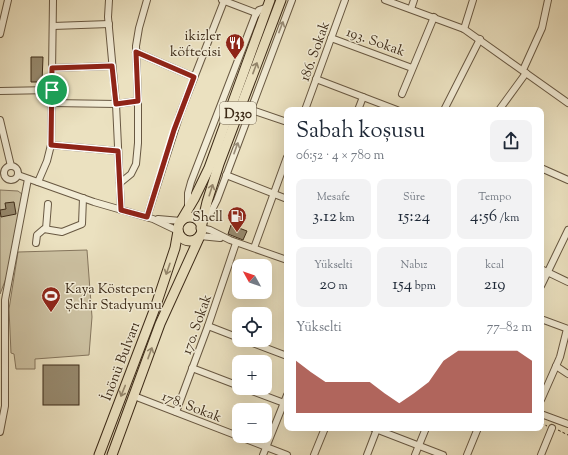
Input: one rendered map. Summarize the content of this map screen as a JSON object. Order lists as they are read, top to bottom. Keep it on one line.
{"streets":{"highway":["D330","İnönü Bulvarı"],"street":["193. Sokak","186. Sokak","170. Sokak","178. Sokak"]},"crossings":[["193. Sokak","186. Sokak"],["D330","İnönü Bulvarı"],["170. Sokak","178. Sokak"],["İnönü Bulvarı","178. Sokak"]],"places":{"restaurant":["ikizler köftecisi"],"fuel station":["Shell"],"sports":["Kaya Köstepen Şehir Stadyumu"]},"north":"top left","page":{"heading":["Sabah koşusu","06:52 · 4 × 780 m"],"stats":[["Mesafe","3.12 km"],["Süre","15:24"],["Tempo","4:56 /km"],["Yükselti","20 m"],["Nabız","154 bpm"],["kcal","219"]],"map_buttons":["+","−"],"chart":["Yükselti","77–82 m"]}}
